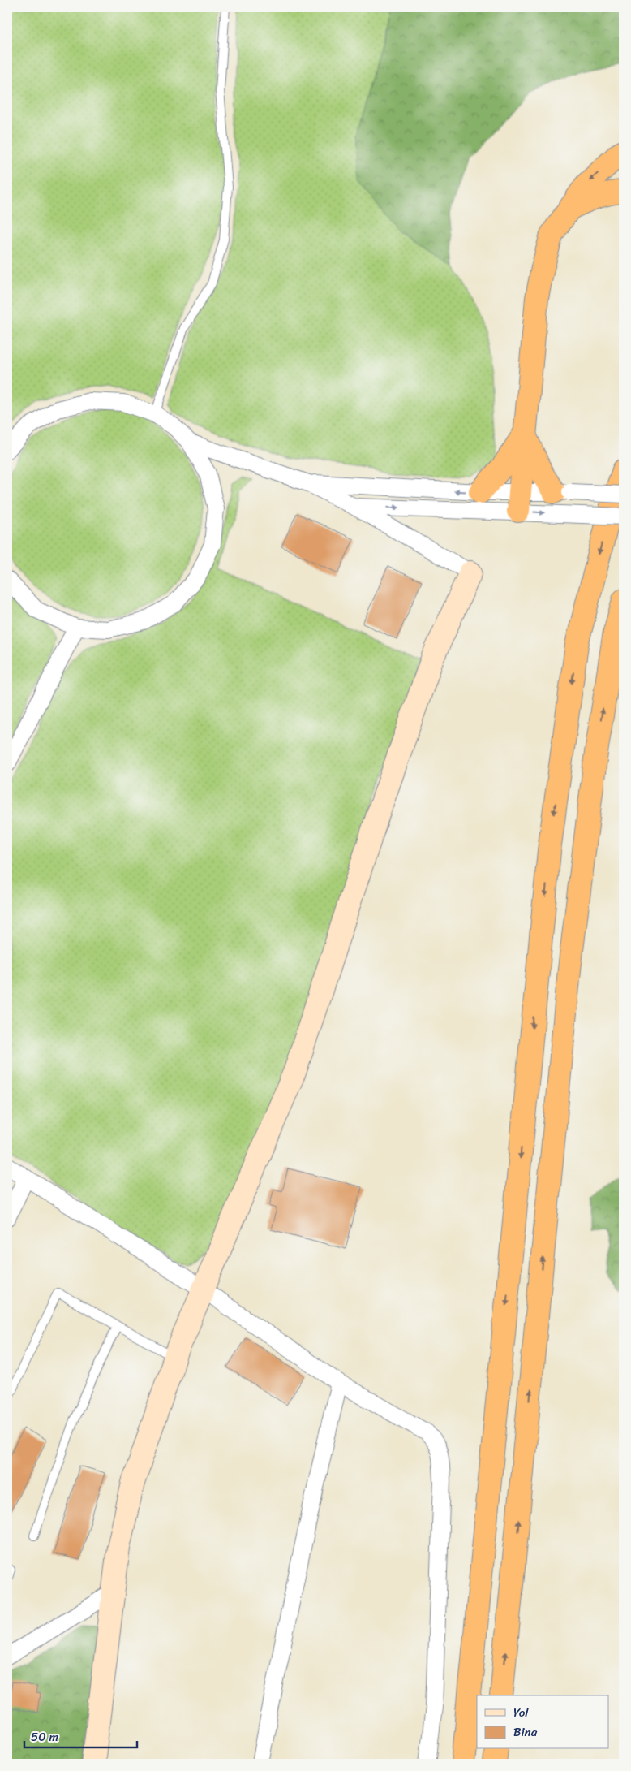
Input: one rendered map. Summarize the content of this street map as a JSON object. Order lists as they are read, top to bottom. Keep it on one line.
{"legend":["Yol","Bina"],"scale_bar":"50 m"}
